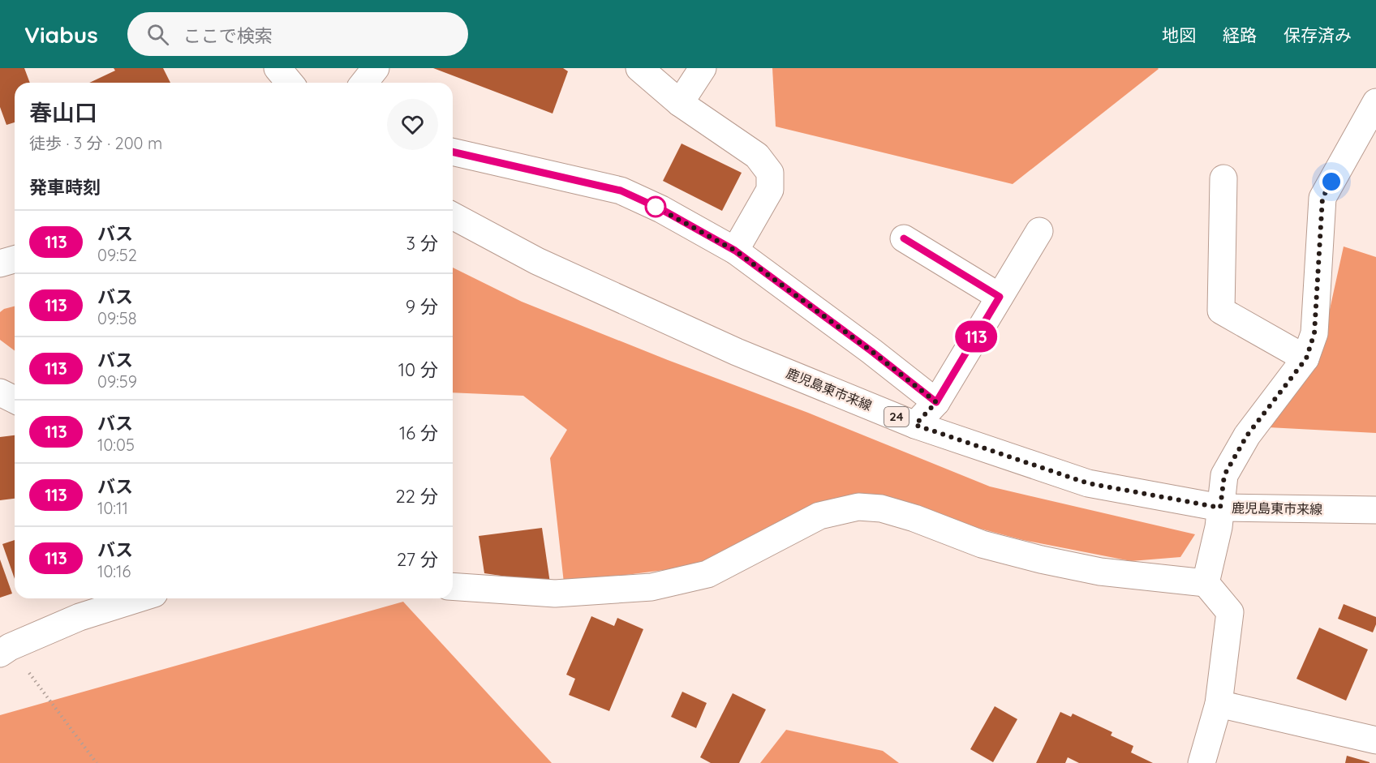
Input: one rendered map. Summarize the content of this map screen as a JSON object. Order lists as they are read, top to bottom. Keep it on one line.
{"streets":{"street":["鹿児島東市来線","24"]},"lines":["bus line 113"],"page":{"header":"Viabus","search":"ここで検索","nav":["地図","経路","保存済み"],"on_map":"113","heading":[["春山口","徒歩 · 3 分 · 200 m"],"発車時刻"],"list":[{"mark":"113","name":"バス","note":"09:52","value":"3 分"},{"mark":"113","name":"バス","note":"09:58","value":"9 分"},{"mark":"113","name":"バス","note":"09:59","value":"10 分"},{"mark":"113","name":"バス","note":"10:05","value":"16 分"},{"mark":"113","name":"バス","note":"10:11","value":"22 分"},{"mark":"113","name":"バス","note":"10:16","value":"27 分"}]}}
